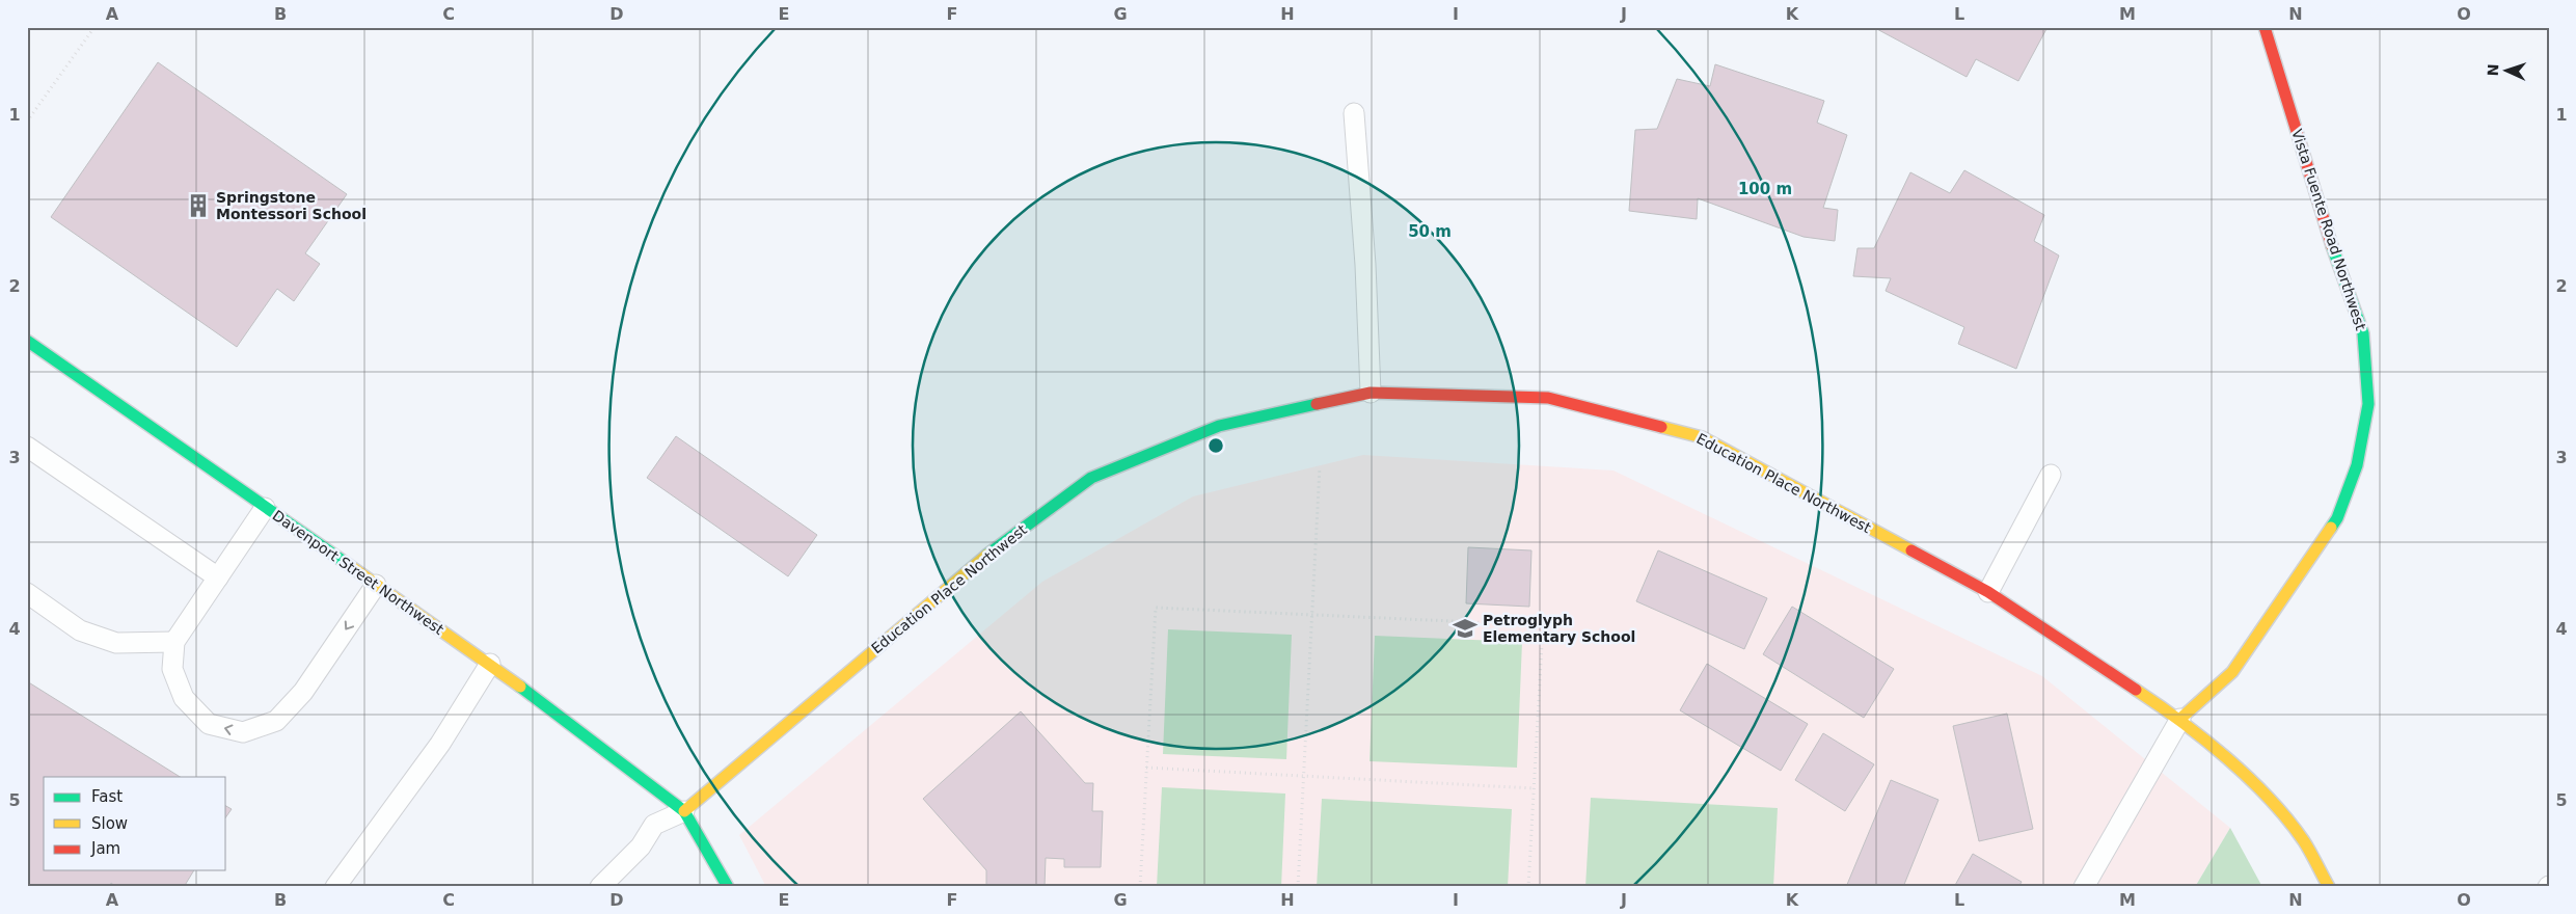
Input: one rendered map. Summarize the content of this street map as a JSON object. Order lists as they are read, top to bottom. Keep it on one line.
{"streets":{"street":["Vista Fuente Road Northwest","Education Place Northwest","Davenport Street Northwest"]},"crossings":[["Vista Fuente Road Northwest","Education Place Northwest"],["Education Place Northwest","Davenport Street Northwest"]],"places":{"building":["Springstone Montessori School"],"school or university":["Petroglyph Elementary School"]},"legend":["Fast","Slow","Jam"],"north":"left","grid":{"columns":["A","B","C","D","E","F","G","H","I","J","K","L","M","N","O"],"rows":["1","2","3","4","5"]},"rings":["100 m","50 m"]}
